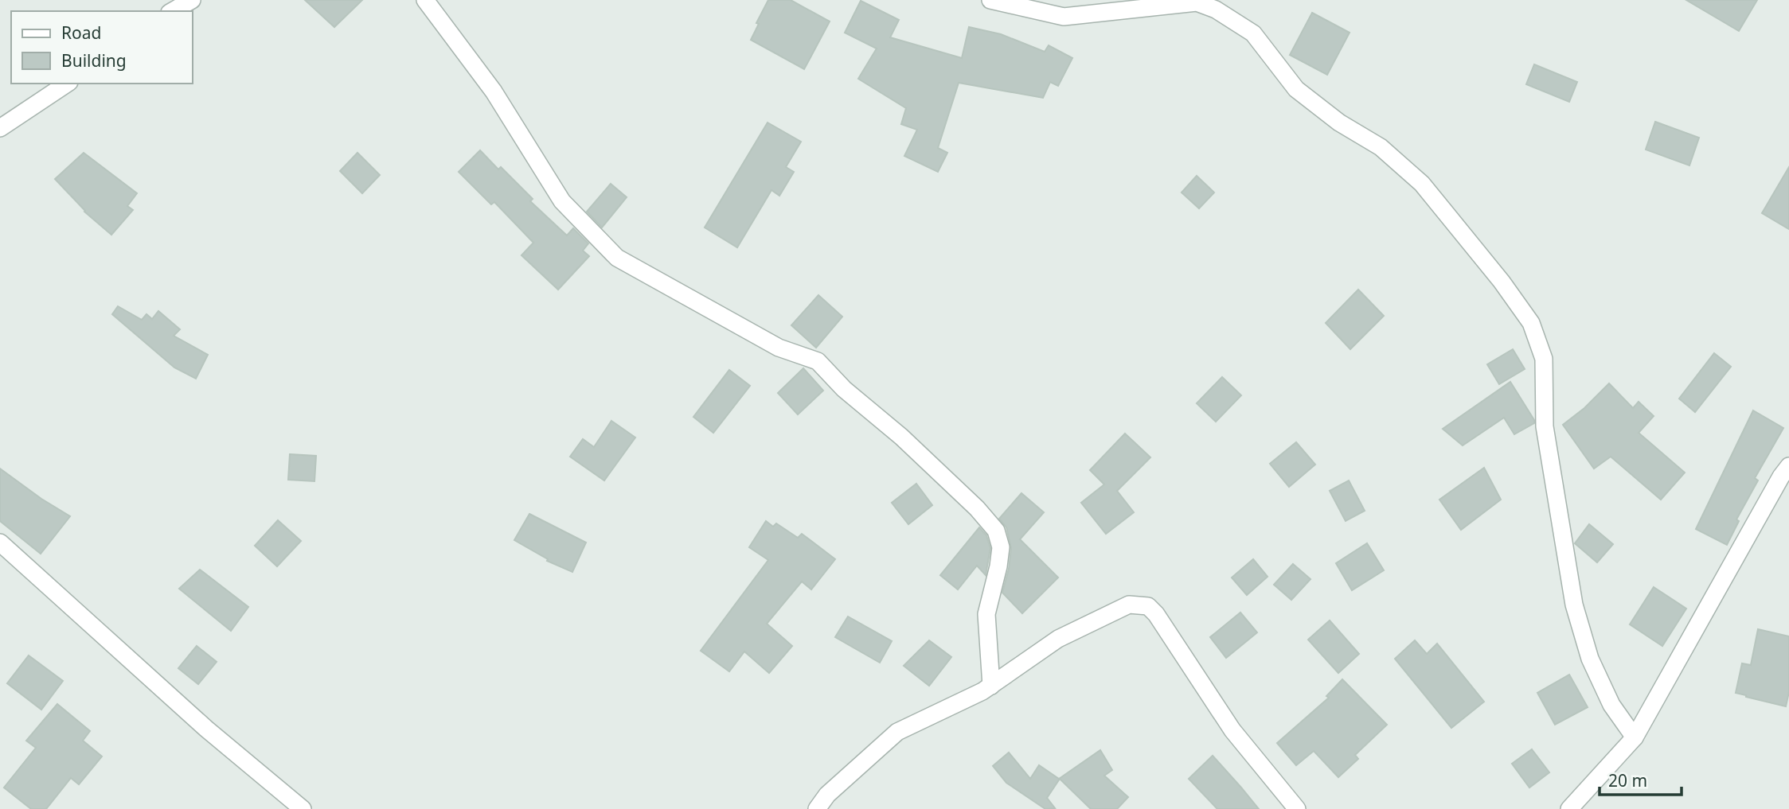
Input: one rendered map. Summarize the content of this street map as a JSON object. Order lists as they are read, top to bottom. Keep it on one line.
{"legend":["Road","Building"],"scale_bar":"20 m"}
